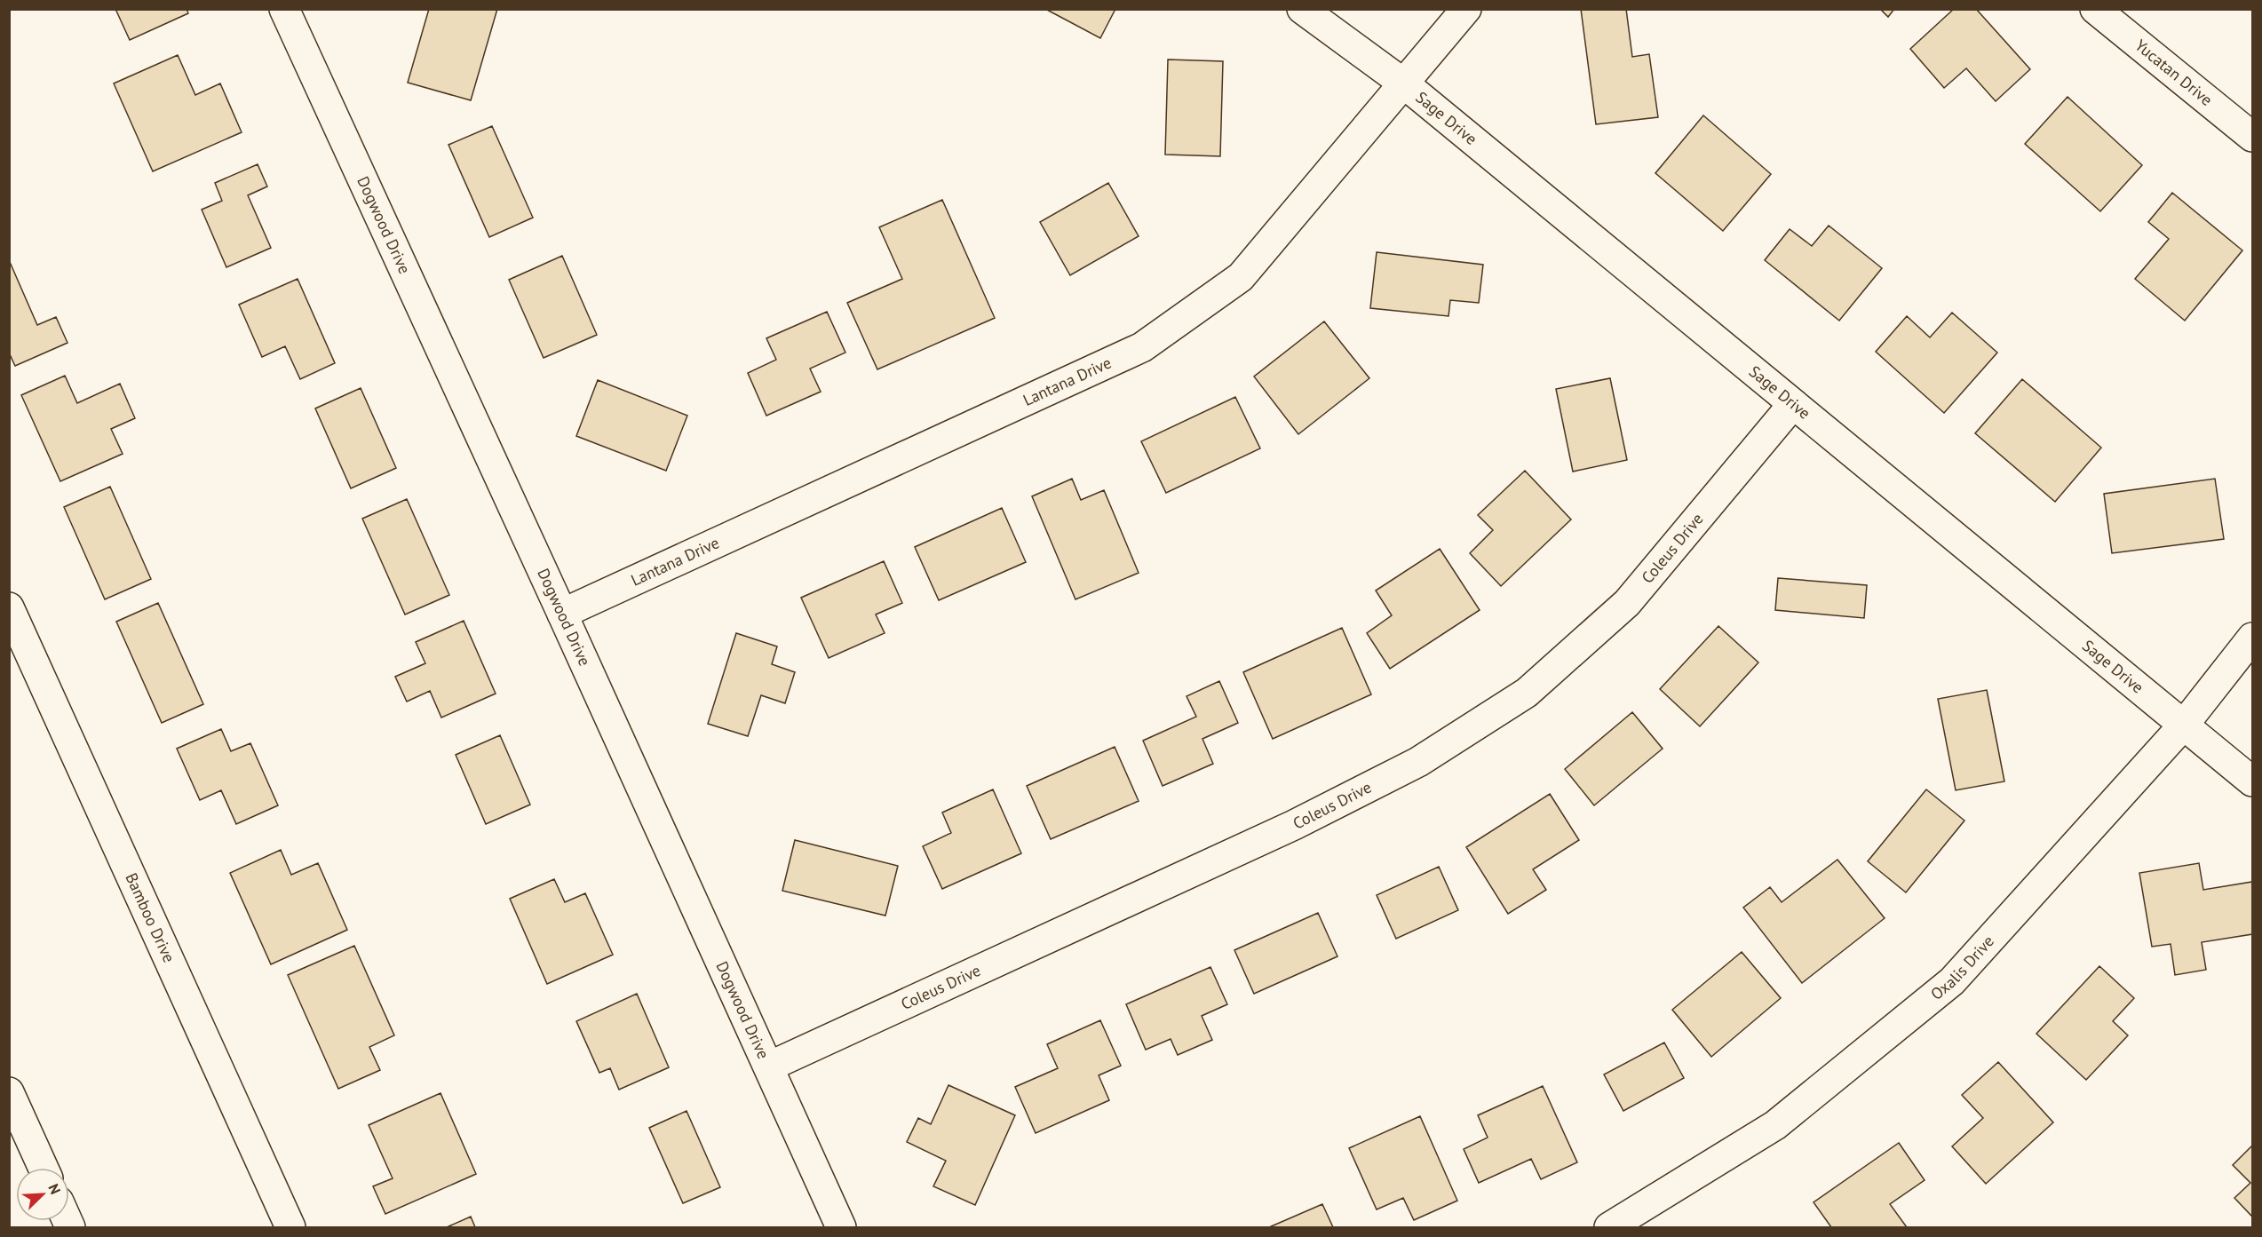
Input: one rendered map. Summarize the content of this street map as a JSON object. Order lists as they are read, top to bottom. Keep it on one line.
{"streets":{"main road":["Yucatan Drive","Sage Drive","Dogwood Drive","Lantana Drive","Coleus Drive","Bamboo Drive","Oxalis Drive"]},"crossings":[["Sage Drive","Lantana Drive"],["Sage Drive","Coleus Drive"],["Sage Drive","Oxalis Drive"],["Dogwood Drive","Lantana Drive"],["Dogwood Drive","Coleus Drive"]],"north":"top right"}
